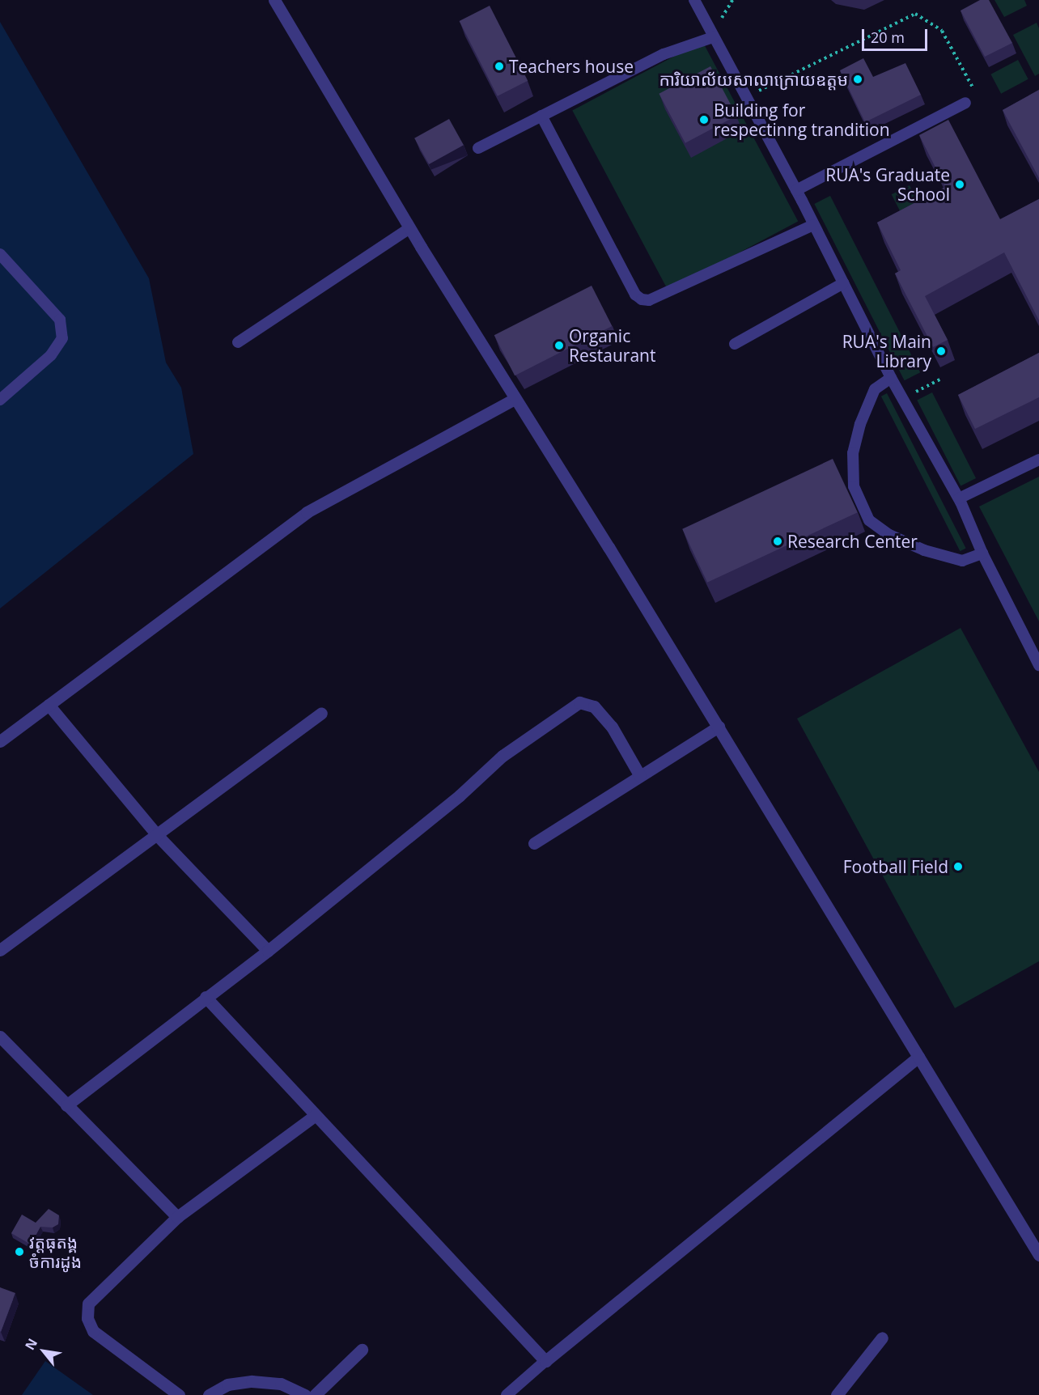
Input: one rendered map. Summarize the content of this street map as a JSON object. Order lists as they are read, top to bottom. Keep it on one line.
{"places":["Teachers house","ការិយាល័យសាលាក្រោយឧត្តម","Building for respectinng trandition","RUA's Graduate School","Organic Restaurant","RUA's Main Library","Research Center","Football Field","វត្តធុតង្គ ចំការដូង"],"scale_bar":"20 m","north":"top left"}
